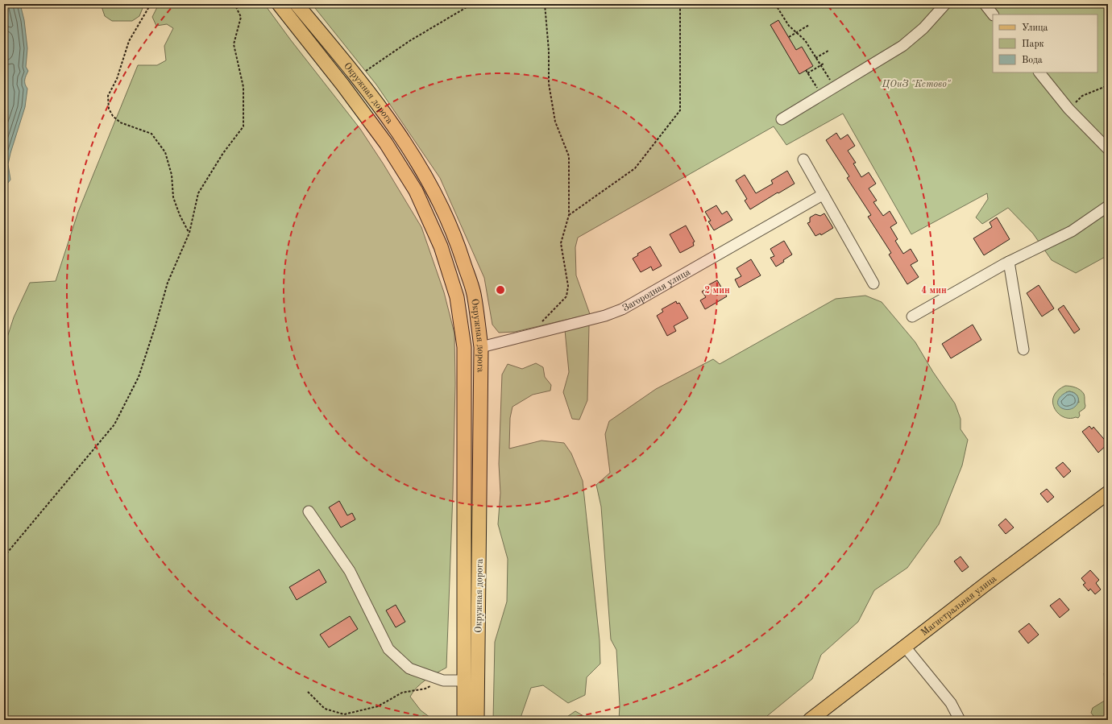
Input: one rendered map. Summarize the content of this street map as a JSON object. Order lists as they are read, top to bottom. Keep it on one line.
{"streets":{"main road":["Окружная дорога","Магистральная улица"],"street":["Загородная улица"]},"crossings":[["Окружная дорога","Загородная улица"]],"parks":["ЦОиЗ \"Кстово\""],"legend":["Улица","Парк","Вода"],"rings":["2 мин","4 мин"]}
